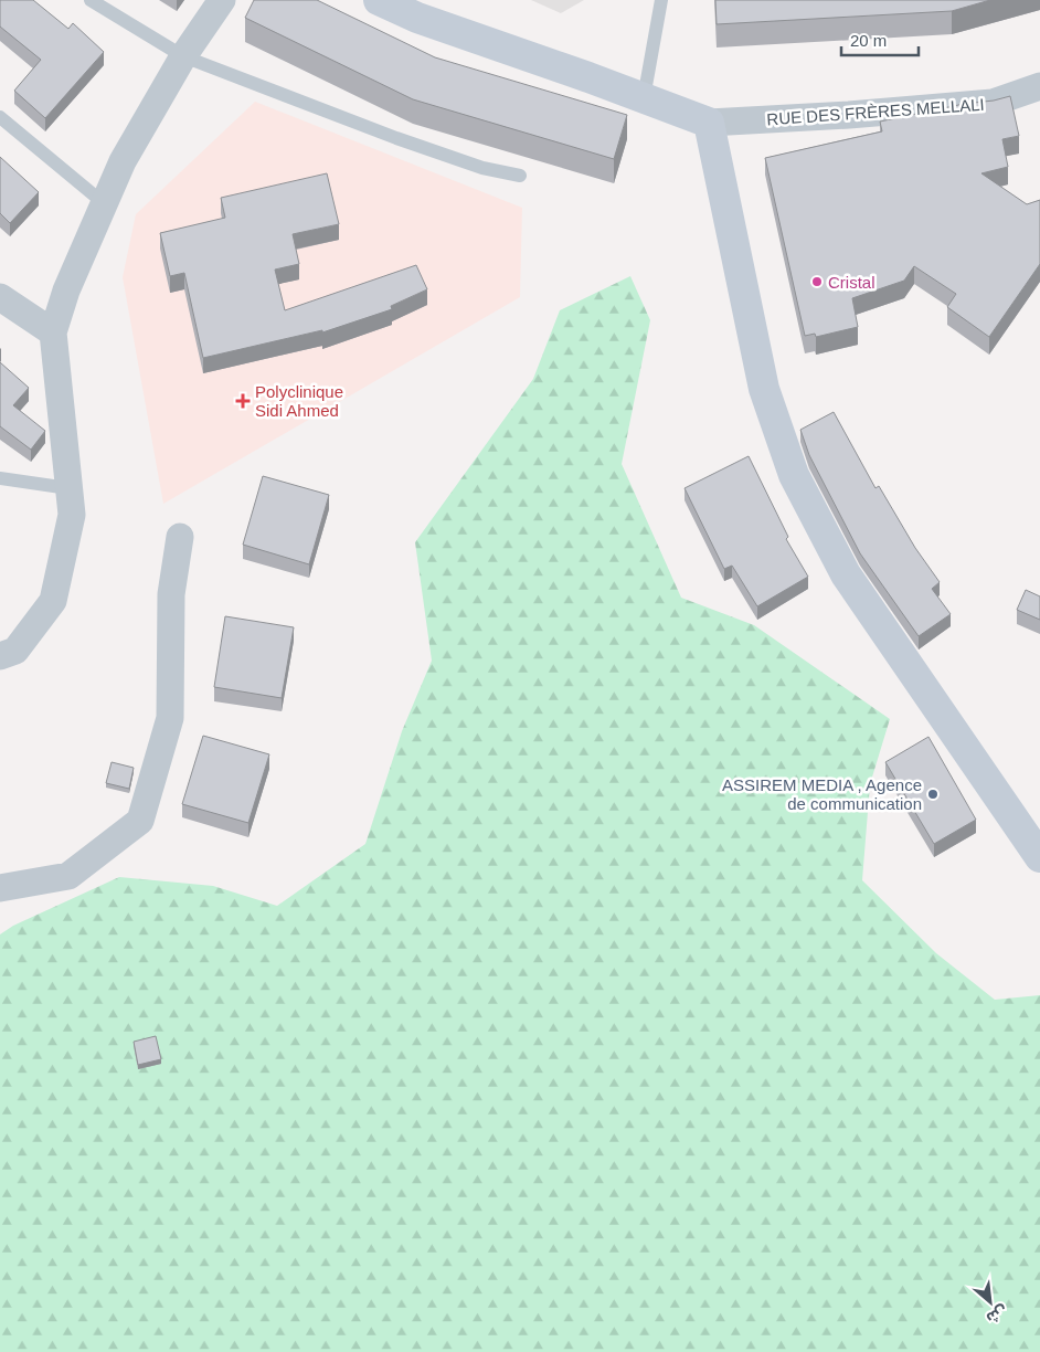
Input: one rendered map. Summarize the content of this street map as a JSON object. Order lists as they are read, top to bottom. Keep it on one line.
{"streets":{"street":["RUE DES FRÈRES MELLALI"]},"places":{"other":["Cristal","ASSIREM MEDIA , Agence de communication"],"health":["Polyclinique Sidi Ahmed"]},"scale_bar":"20 m","north":"bottom right"}
